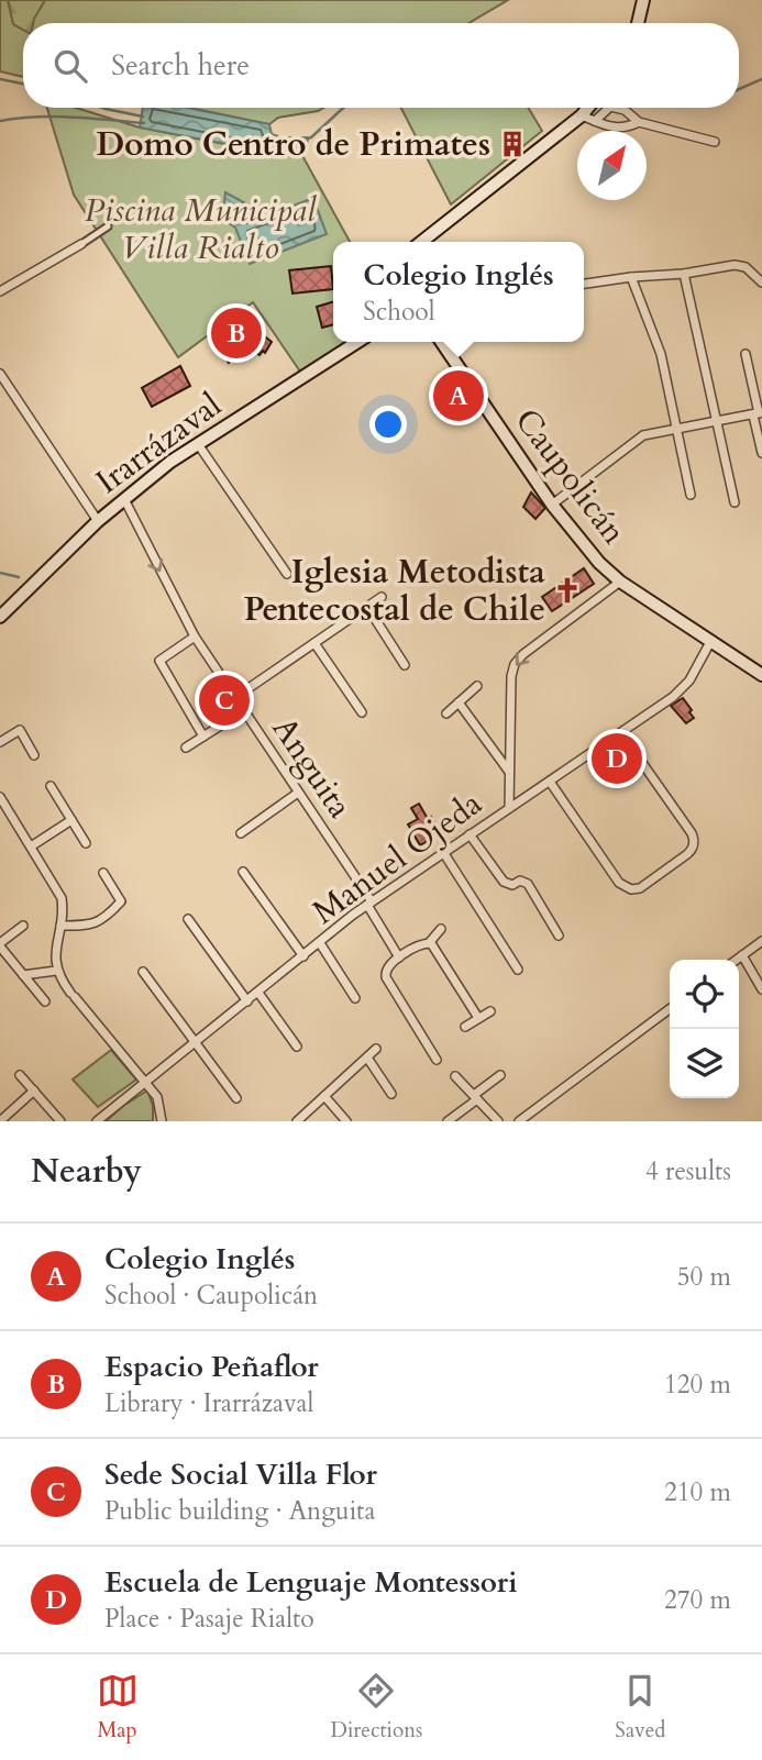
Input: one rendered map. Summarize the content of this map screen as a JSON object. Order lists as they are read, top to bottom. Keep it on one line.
{"streets":{"main road":["Irarrázaval","Caupolicán"],"street":["Anguita","Manuel Ojeda"]},"crossings":[["Irarrázaval","Anguita"],["Caupolicán","Manuel Ojeda"],["Anguita","Manuel Ojeda"]],"parks":["Piscina Municipal Villa Rialto"],"places":{"building":["Domo Centro de Primates"],"church":["Iglesia Metodista Pentecostal de Chile"]},"north":"top right","page":{"search":"Search here","popup":["Colegio Inglés","School"],"pins":["B","A","C","D"],"heading":["Nearby","4 results"],"list":[{"mark":"A","name":"Colegio Inglés","note":"School · Caupolicán","value":"50 m"},{"mark":"B","name":"Espacio Peñaflor","note":"Library · Irarrázaval","value":"120 m"},{"mark":"C","name":"Sede Social Villa Flor","note":"Public building · Anguita","value":"210 m"},{"mark":"D","name":"Escuela de Lenguaje Montessori","note":"Place · Pasaje Rialto","value":"270 m"}],"nav":["Map","Directions","Saved"]}}
